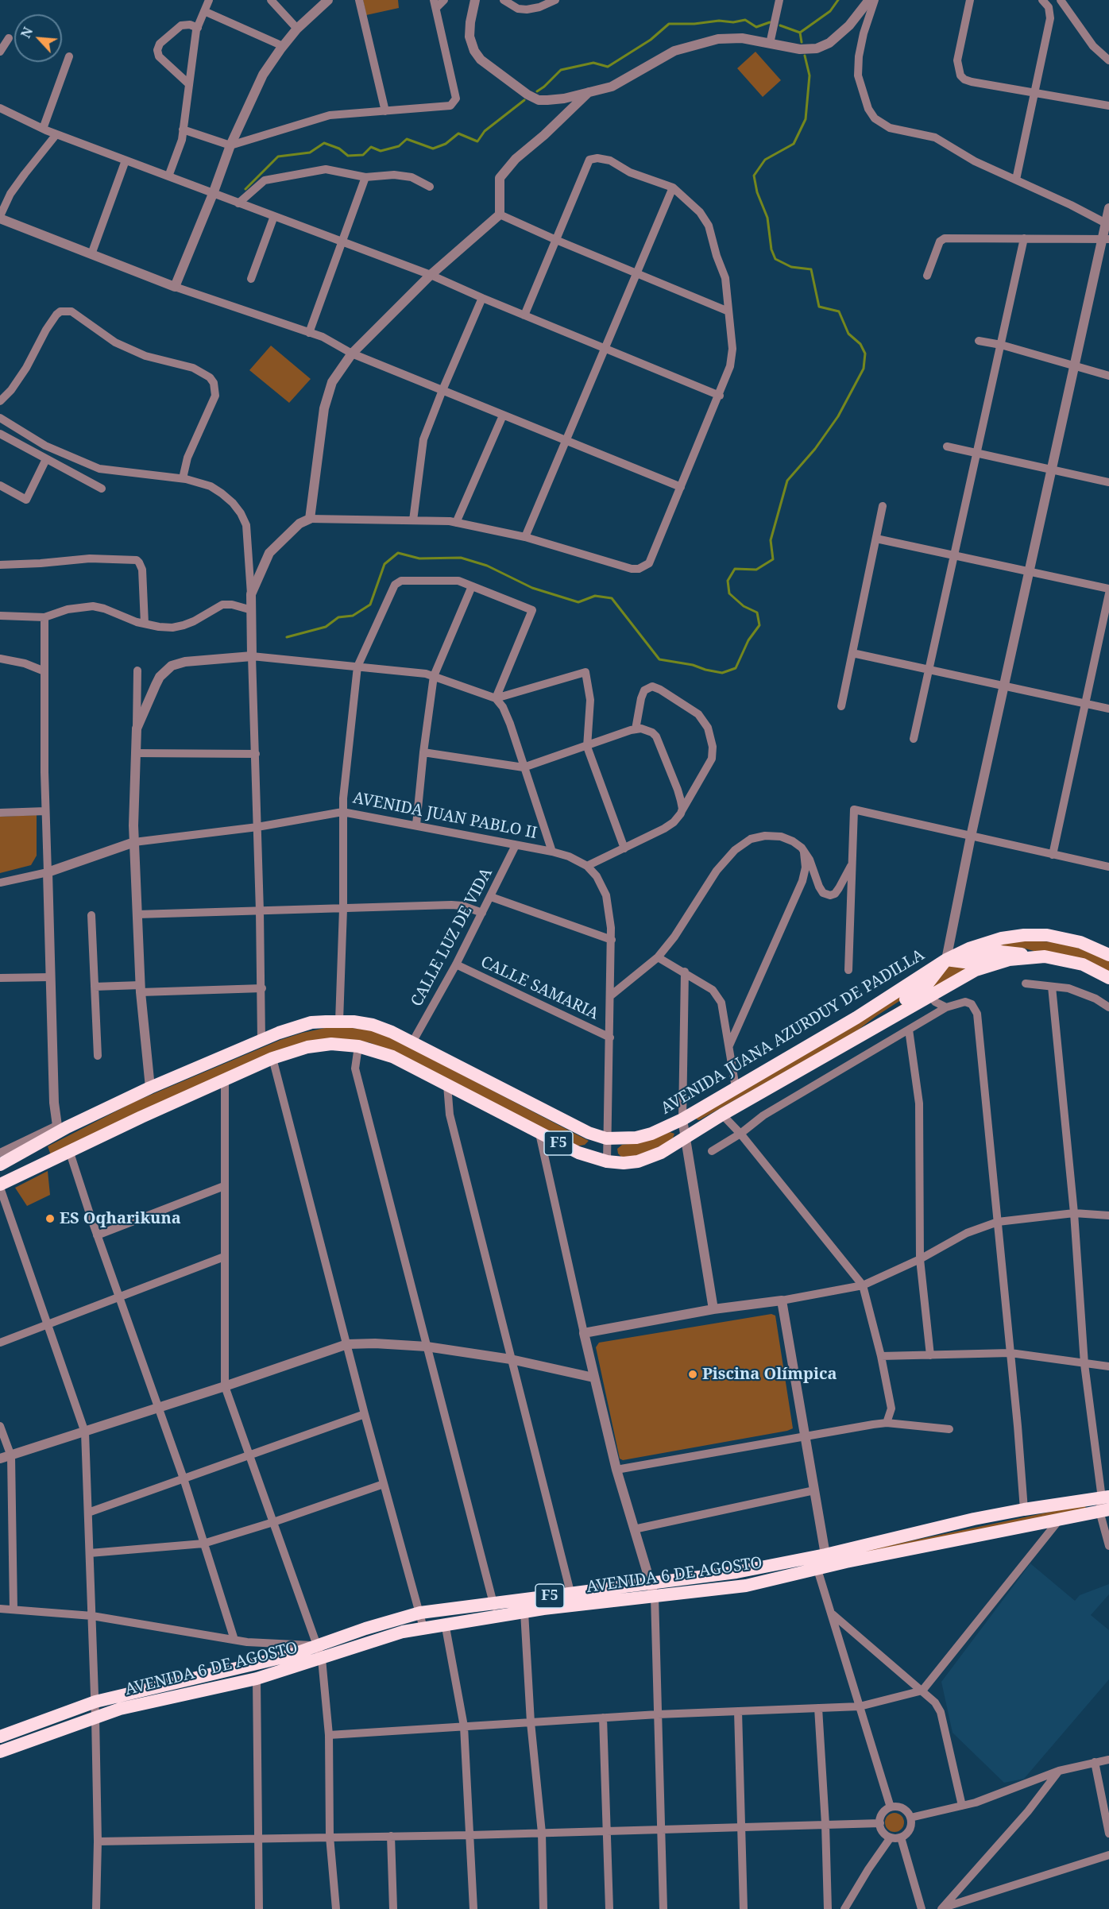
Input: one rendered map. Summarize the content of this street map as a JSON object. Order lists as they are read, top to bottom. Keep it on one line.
{"streets":{"highway":["AVENIDA JUANA AZURDUY DE PADILLA","F5","AVENIDA 6 DE AGOSTO"],"street":["AVENIDA JUAN PABLO II","CALLE LUZ DE VIDA","CALLE SAMARIA"]},"crossings":[["AVENIDA JUAN PABLO II","CALLE LUZ DE VIDA"],["AVENIDA JUAN PABLO II","CALLE SAMARIA"],["AVENIDA JUAN PABLO II","AVENIDA JUANA AZURDUY DE PADILLA"],["AVENIDA JUAN PABLO II","F5"],["CALLE LUZ DE VIDA","CALLE SAMARIA"],["CALLE LUZ DE VIDA","AVENIDA JUANA AZURDUY DE PADILLA"]],"places":["ES Oqharikuna","Piscina Olímpica"],"north":"top left"}
